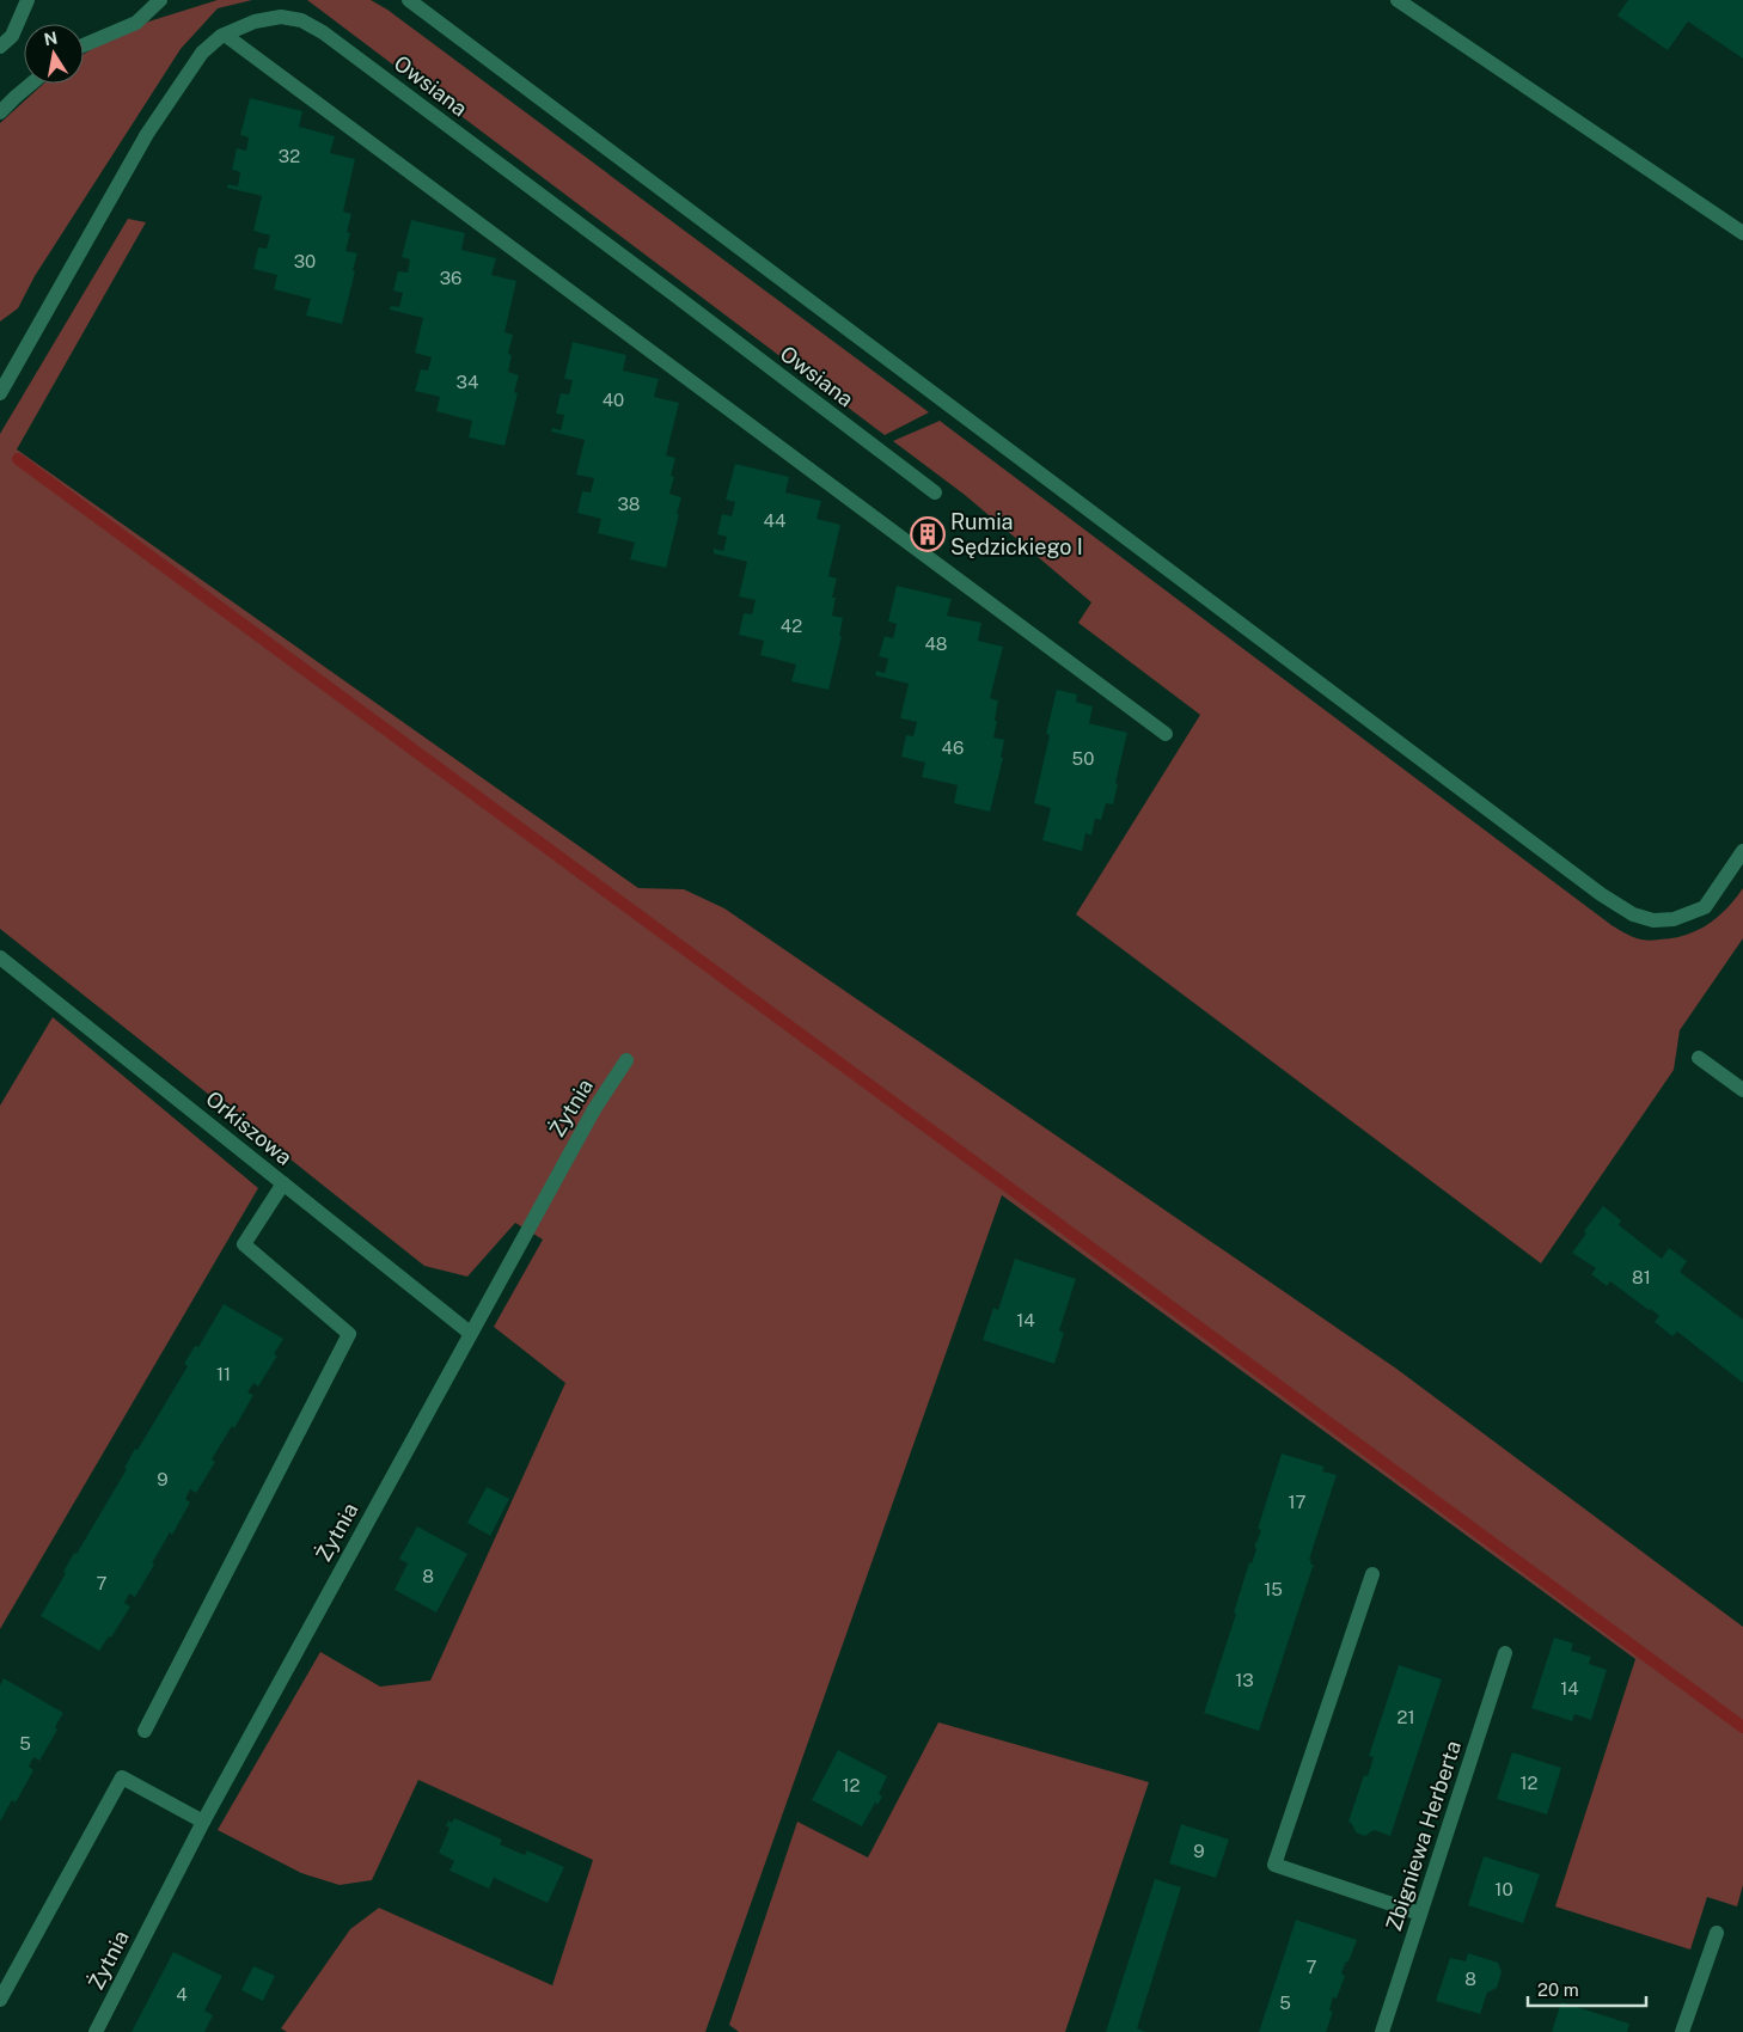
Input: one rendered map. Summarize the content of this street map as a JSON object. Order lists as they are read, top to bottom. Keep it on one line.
{"streets":{"street":["Owsiana","Żytnia","Orkiszowa","Zbigniewa Herberta"]},"crossings":[["Żytnia","Orkiszowa"]],"places":{"building":["Rumia Sędzickiego I"]},"house_numbers":["32","30","36","34","40","38","44","42","48","46","50","81","14","11","9","17","8","7","15","13","14","21","5","12","12","9","10","7","8","4","5"],"scale_bar":"20 m","north":"top"}
